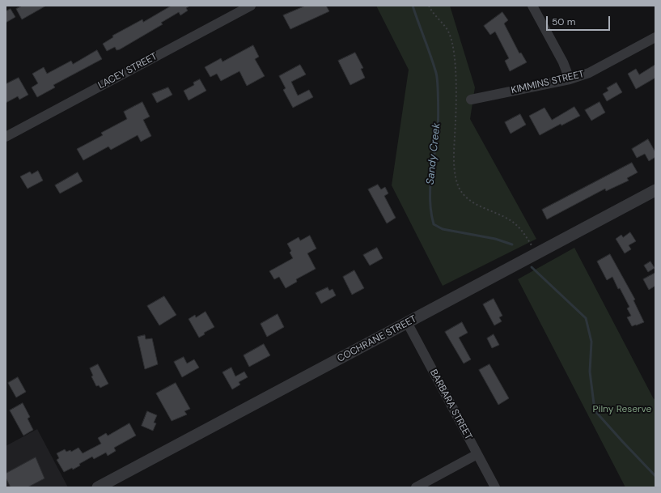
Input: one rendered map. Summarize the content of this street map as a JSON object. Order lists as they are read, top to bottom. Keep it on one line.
{"streets":{"street":["LACEY STREET","KIMMINS STREET","COCHRANE STREET","BARBARA STREET"]},"crossings":[["COCHRANE STREET","BARBARA STREET"]],"water":["Sandy Creek"],"parks":["Pilny Reserve"],"scale_bar":"50 m"}
